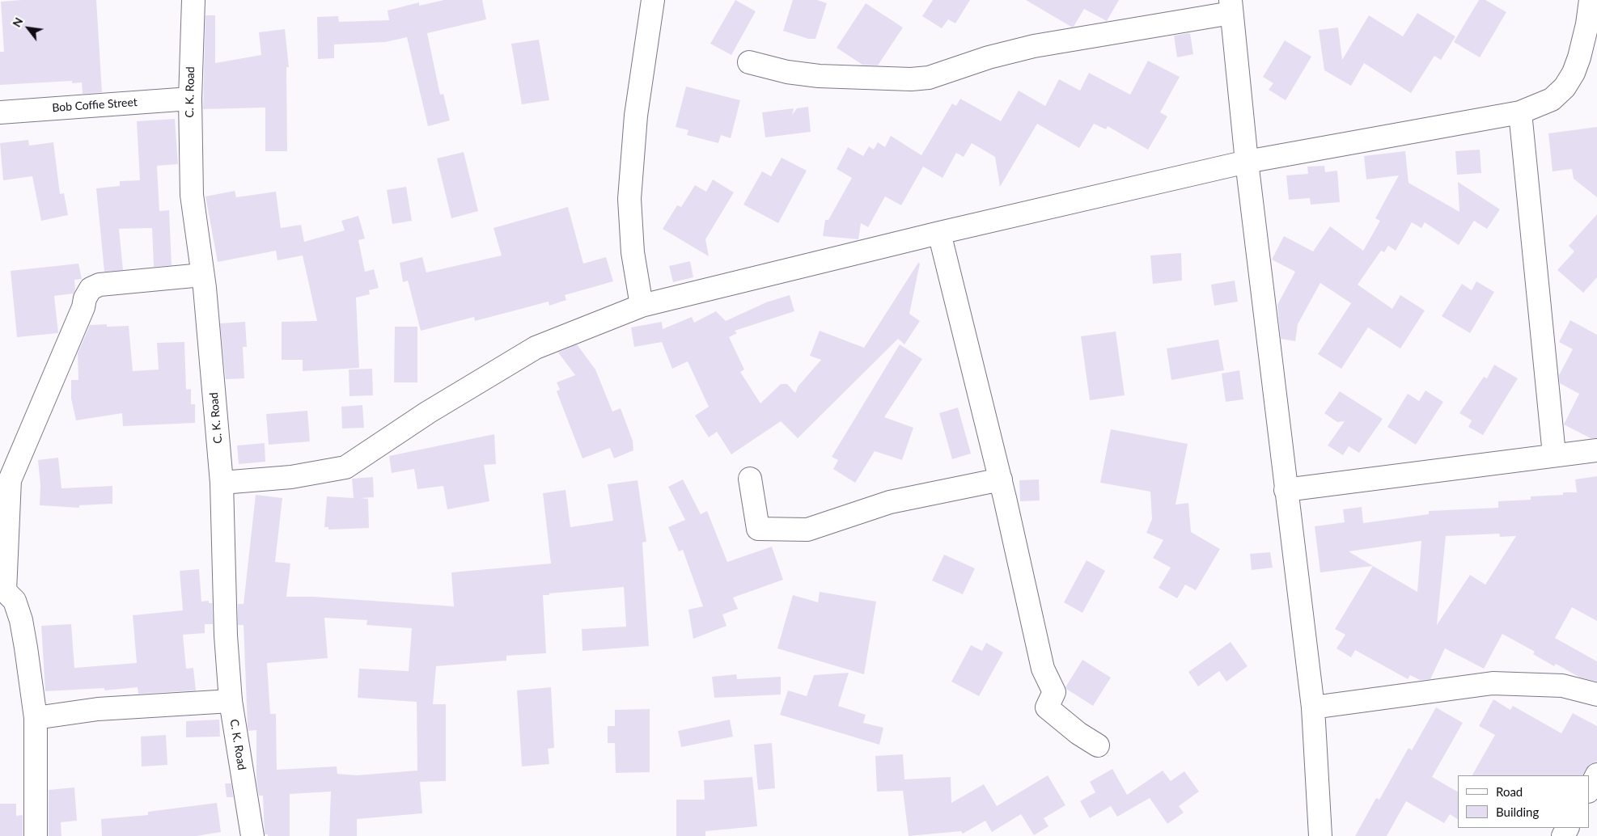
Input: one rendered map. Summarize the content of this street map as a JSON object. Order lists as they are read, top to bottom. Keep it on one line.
{"streets":{"street":["C. K. Road","Bob Coffie Street"]},"crossings":[["C. K. Road","Bob Coffie Street"]],"legend":["Road","Building"],"north":"top left"}
